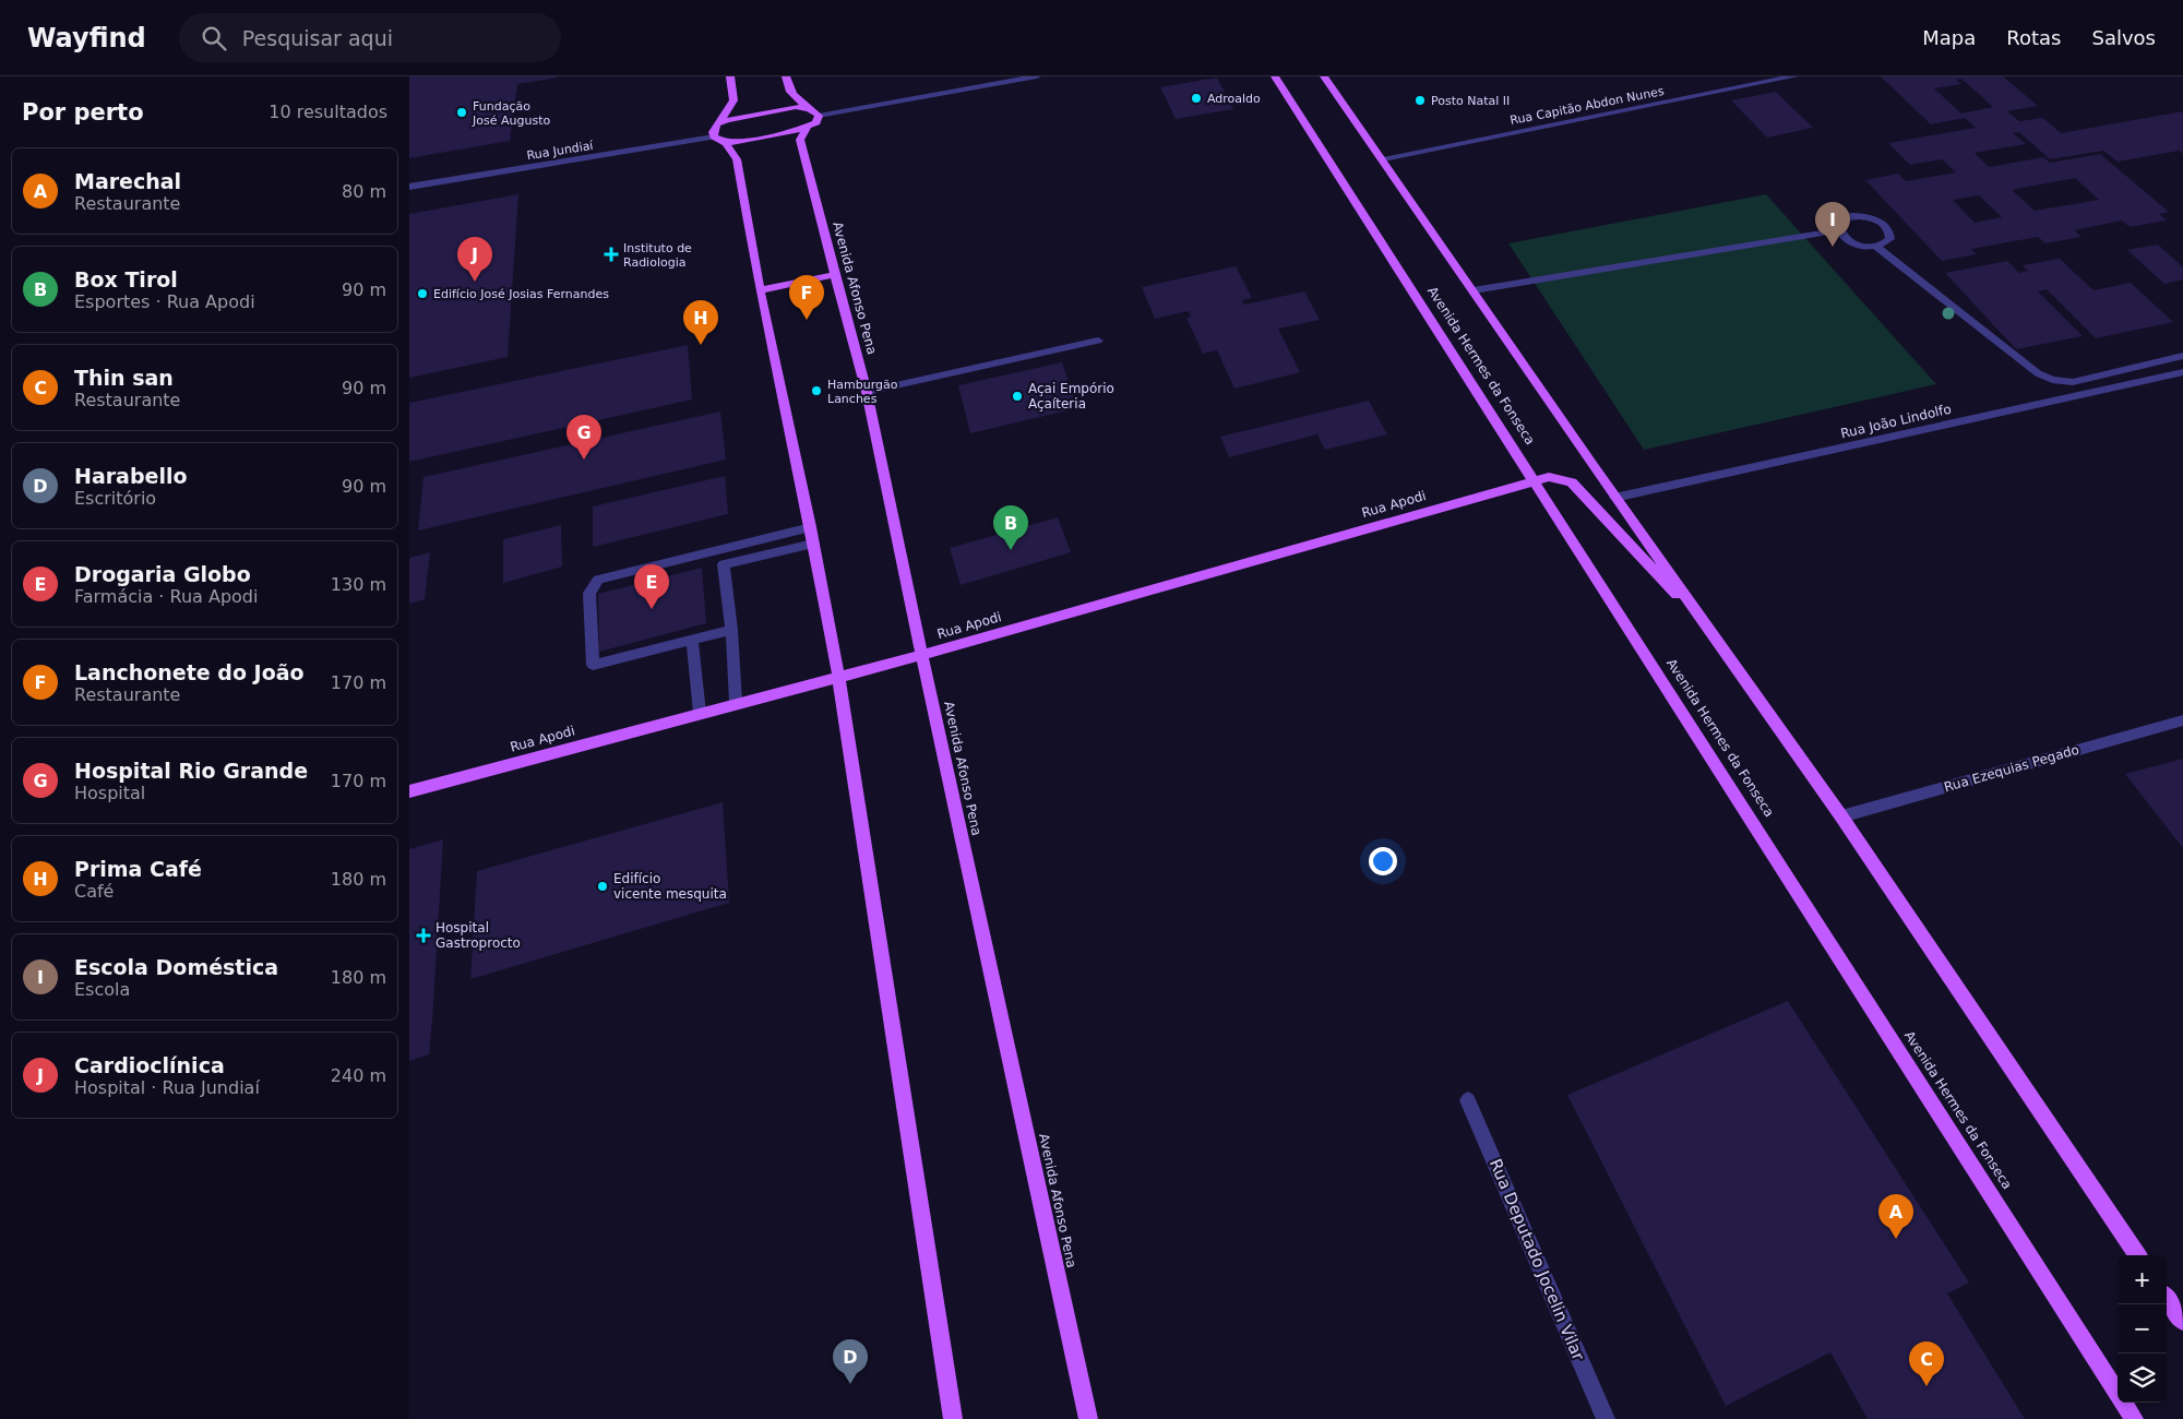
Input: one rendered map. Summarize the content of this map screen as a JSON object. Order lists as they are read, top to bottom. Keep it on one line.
{"streets":{"main road":["Avenida Afonso Pena","Avenida Hermes da Fonseca","Rua Apodi"],"street":["Rua Capitão Abdon Nunes","Rua Jundiaí","Rua João Lindolfo","Rua Ezequias Pegado","Rua Deputado Jocelin Vilar"]},"crossings":[["Avenida Afonso Pena","Rua Apodi"],["Avenida Hermes da Fonseca","Rua Apodi"]],"places":{"other":["Adroaldo","Posto Natal II","Fundação José Augusto","Edifício José Josias Fernandes","Hamburgão Lanches","Açai Empório Açaíteria","Edifício vicente mesquita"],"health":["Instituto de Radiologia","Hospital Gastroprocto"]},"page":{"header":"Wayfind","search":"Pesquisar aqui","nav":["Mapa","Rotas","Salvos"],"heading":["Por perto","10 resultados"],"list":[{"mark":"A","name":"Marechal","note":"Restaurante","value":"80 m"},{"mark":"B","name":"Box Tirol","note":"Esportes · Rua Apodi","value":"90 m"},{"mark":"C","name":"Thin san","note":"Restaurante","value":"90 m"},{"mark":"D","name":"Harabello","note":"Escritório","value":"90 m"},{"mark":"E","name":"Drogaria Globo","note":"Farmácia · Rua Apodi","value":"130 m"},{"mark":"F","name":"Lanchonete do João","note":"Restaurante","value":"170 m"},{"mark":"G","name":"Hospital Rio Grande","note":"Hospital","value":"170 m"},{"mark":"H","name":"Prima Café","note":"Café","value":"180 m"},{"mark":"I","name":"Escola Doméstica","note":"Escola","value":"180 m"},{"mark":"J","name":"Cardioclínica","note":"Hospital · Rua Jundiaí","value":"240 m"}],"pins":["I","J","F","H","G","B","E","A","D","C"],"map_buttons":["+","−"]}}
